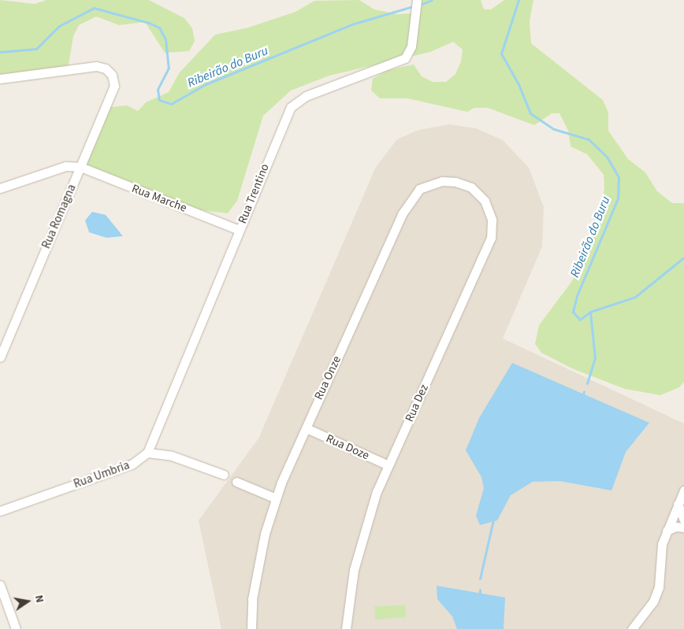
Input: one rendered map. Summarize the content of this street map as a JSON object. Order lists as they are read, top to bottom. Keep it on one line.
{"streets":{"street":["Rua Trentino","Rua Marche","Rua Romagna","Rua Onze","Rua Dez","Rua Doze","Rua Umbria"]},"crossings":[["Rua Trentino","Rua Marche"],["Rua Trentino","Rua Umbria"],["Rua Marche","Rua Romagna"],["Rua Onze","Rua Dez"],["Rua Onze","Rua Doze"],["Rua Dez","Rua Doze"]],"water":["Ribeirão do Buru"],"north":"right"}
